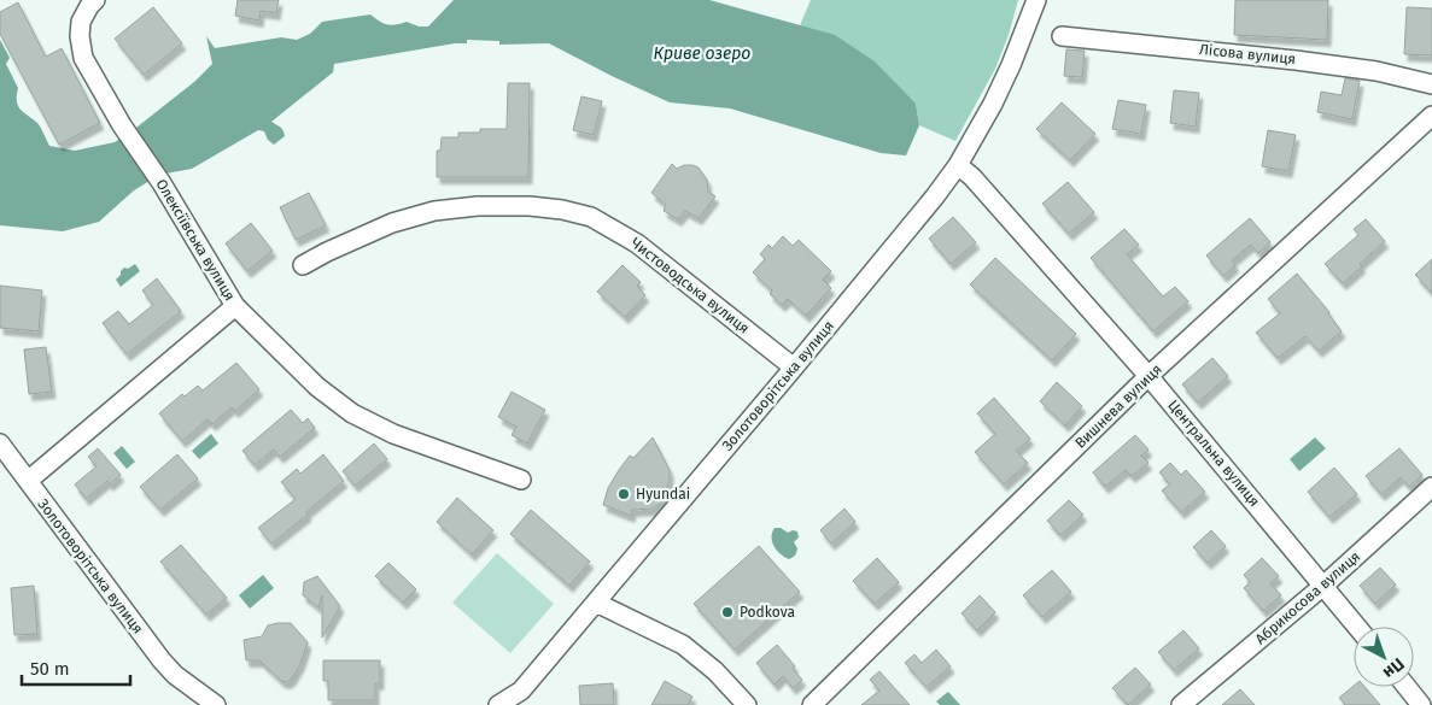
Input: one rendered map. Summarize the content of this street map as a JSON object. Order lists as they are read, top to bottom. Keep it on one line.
{"streets":{"street":["Лісова вулиця","Олексіївська вулиця","Чистоводська вулиця","Золотоворітська вулиця","Вишнева вулиця","Центральна вулиця","Абрикосова вулиця"]},"crossings":[["Олексіївська вулиця","Золотоворітська вулиця"],["Чистоводська вулиця","Золотоворітська вулиця"],["Золотоворітська вулиця","Центральна вулиця"],["Вишнева вулиця","Центральна вулиця"],["Центральна вулиця","Абрикосова вулиця"]],"water":["Криве озеро"],"places":["Hyundai","Podkova"],"scale_bar":"50 m","north":"bottom right"}
